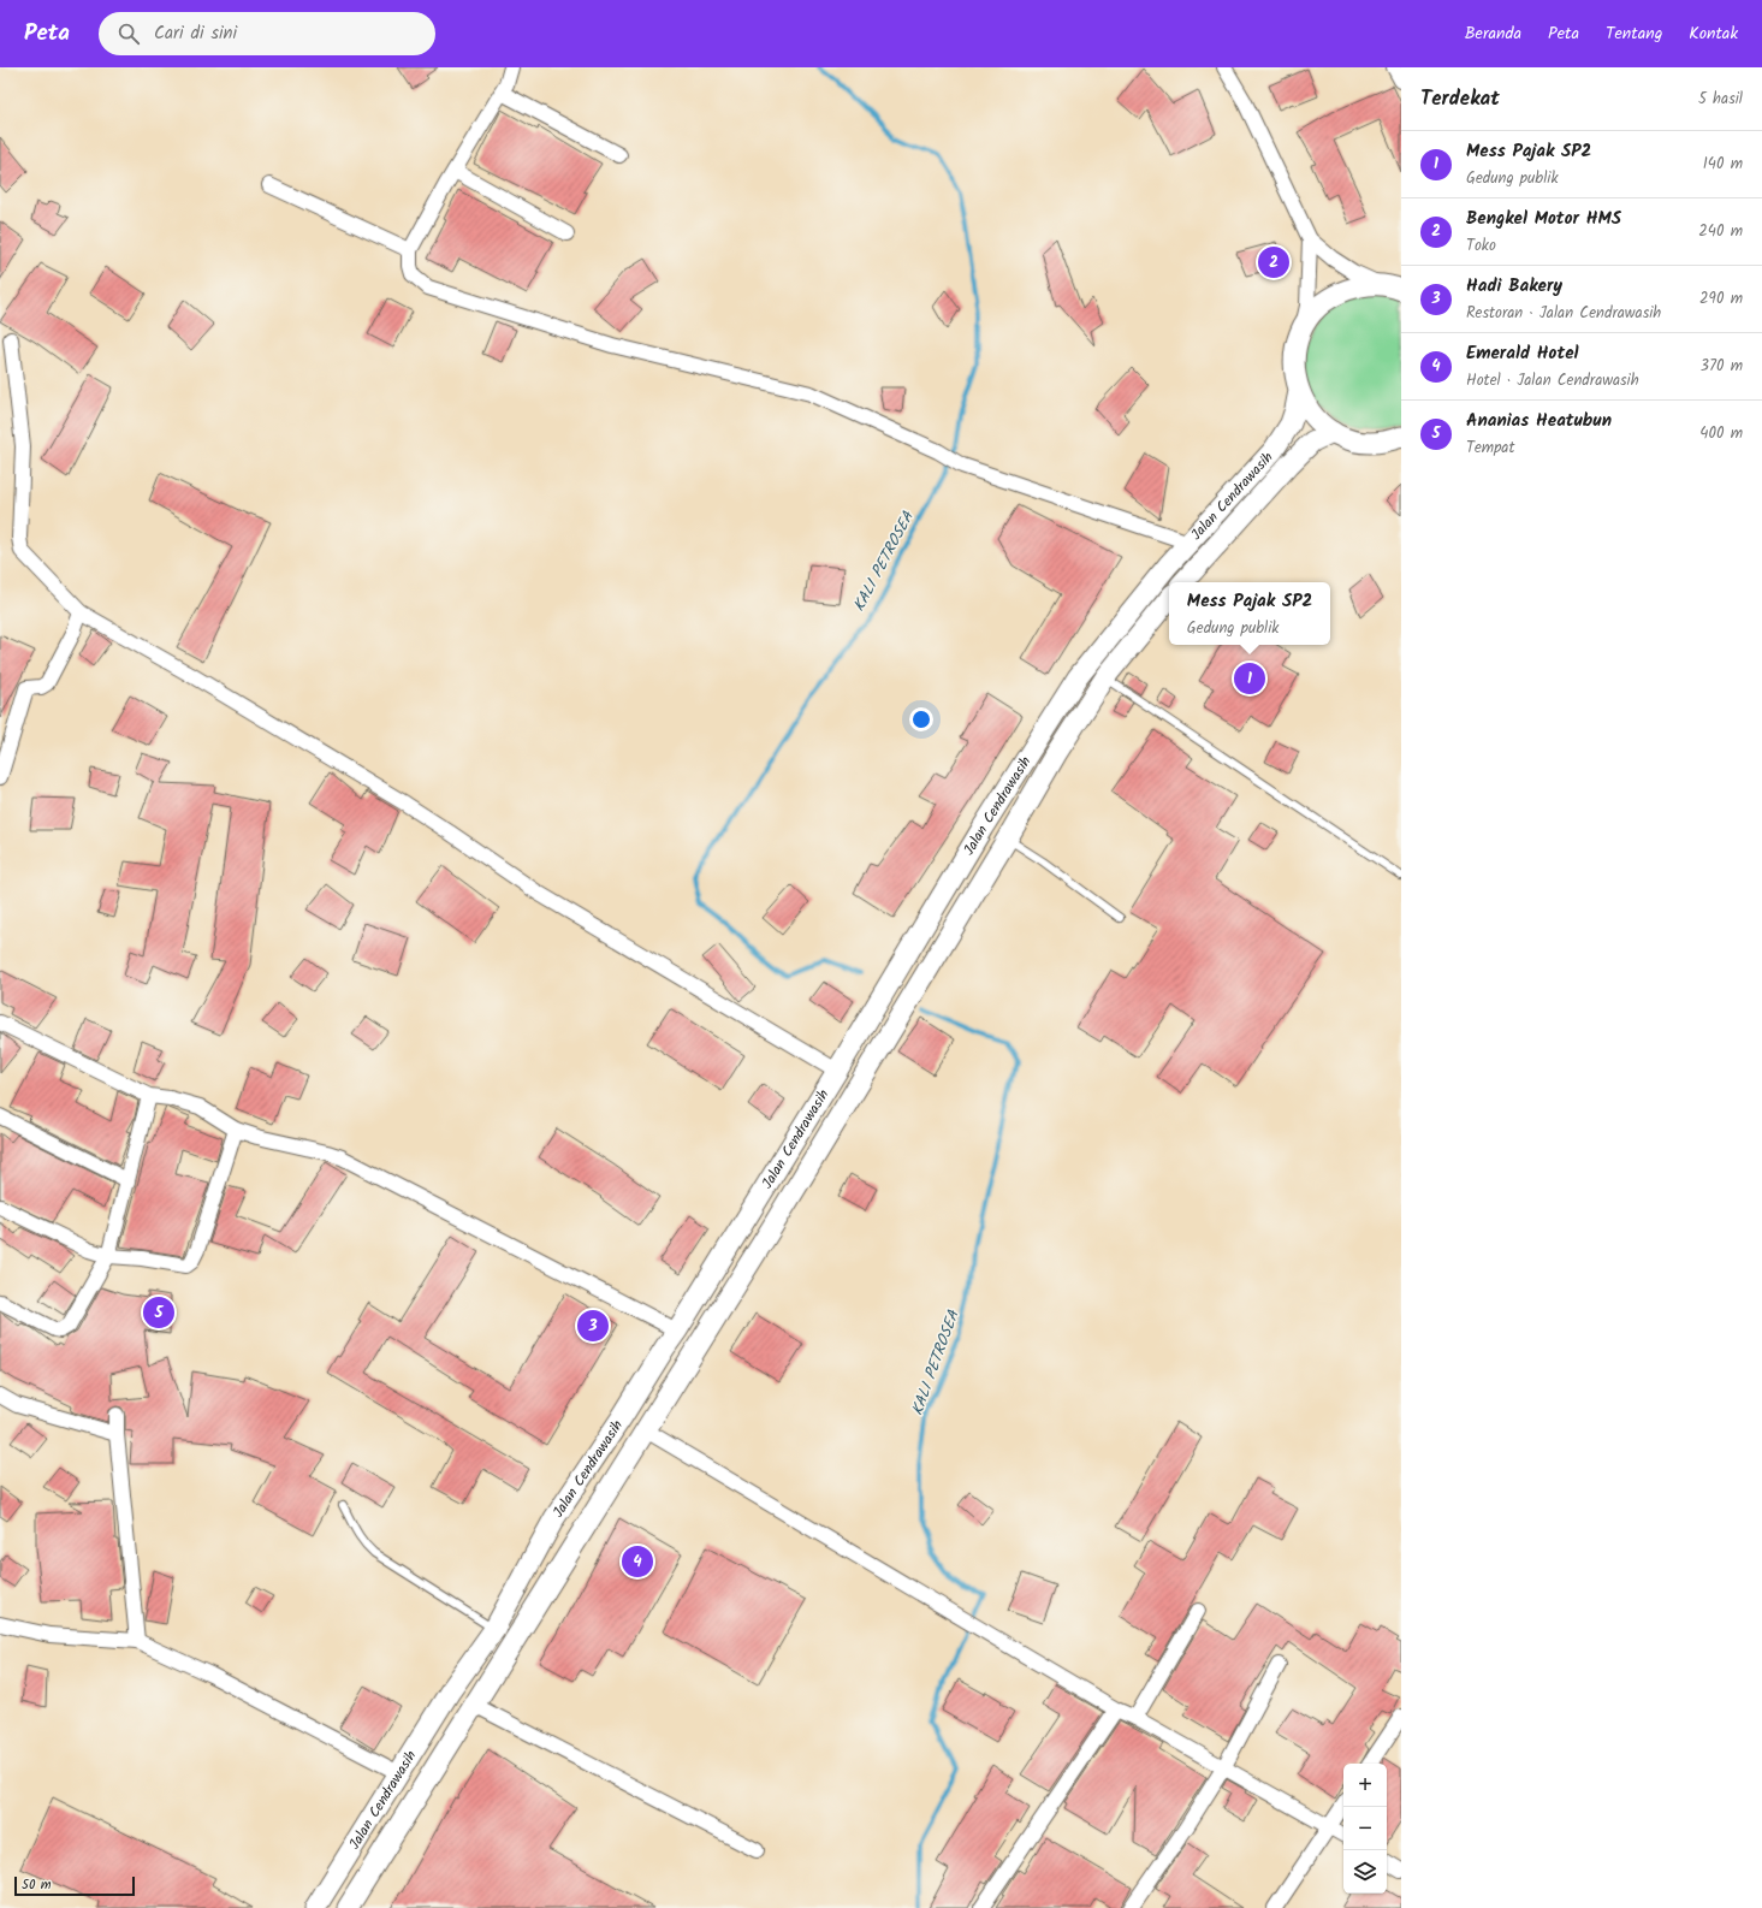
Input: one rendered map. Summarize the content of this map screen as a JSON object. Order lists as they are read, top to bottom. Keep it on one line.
{"streets":{"main road":["Jalan Cendrawasih"]},"water":["KALI PETROSEA"],"scale_bar":"50 m","page":{"header":"Peta","search":"Cari di sini","nav":["Beranda","Peta","Tentang","Kontak"],"heading":["Terdekat","5 hasil"],"list":[{"mark":"1","name":"Mess Pajak SP2","note":"Gedung publik","value":"140 m"},{"mark":"2","name":"Bengkel Motor HMS","note":"Toko","value":"240 m"},{"mark":"3","name":"Hadi Bakery","note":"Restoran · Jalan Cendrawasih","value":"290 m"},{"mark":"4","name":"Emerald Hotel","note":"Hotel · Jalan Cendrawasih","value":"370 m"},{"mark":"5","name":"Ananias Heatubun","note":"Tempat","value":"400 m"}],"pins":["2","1","5","3","4"],"popup":["Mess Pajak SP2","Gedung publik"],"map_buttons":["+","−"],"scale":"50 m"}}
